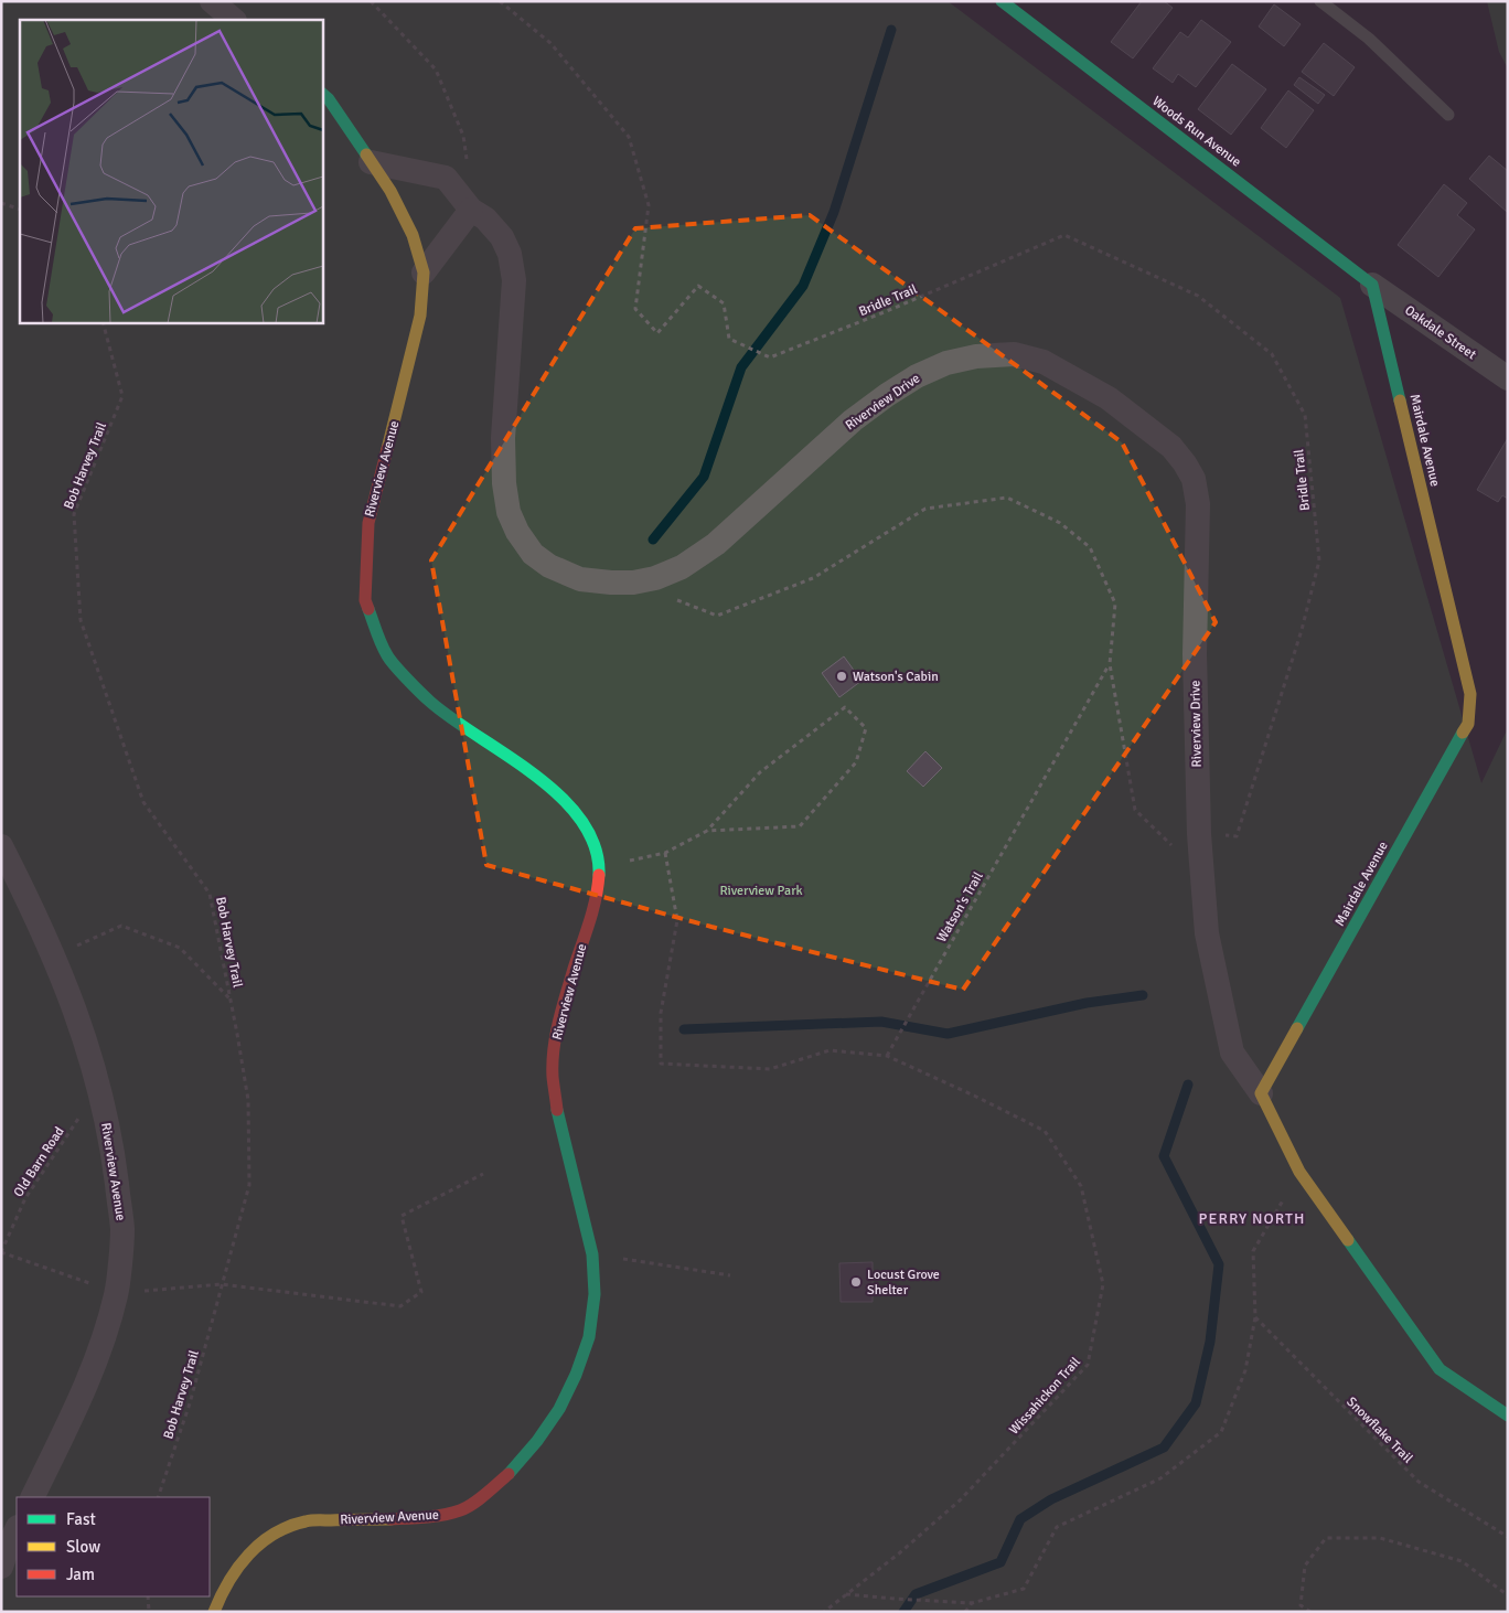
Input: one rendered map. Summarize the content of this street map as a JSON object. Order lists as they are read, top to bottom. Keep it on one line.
{"streets":{"street":["Woods Run Avenue","Oakdale Street","Riverview Drive","Mairdale Avenue","Riverview Avenue"],"path":["Bridle Trail","Bob Harvey Trail","Watson's Trail","Old Barn Road","Wissahickon Trail","Snowflake Trail"]},"crossings":[["Woods Run Avenue","Oakdale Street"],["Woods Run Avenue","Mairdale Avenue"],["Bridle Trail","Riverview Drive"],["Bridle Trail","Watson's Trail"],["Oakdale Street","Mairdale Avenue"],["Riverview Drive","Mairdale Avenue"],["Riverview Avenue","Old Barn Road"],["Watson's Trail","Wissahickon Trail"]],"districts":["PERRY NORTH"],"parks":["Riverview Park"],"places":["Watson's Cabin","Locust Grove Shelter"],"legend":["Fast","Slow","Jam"]}
